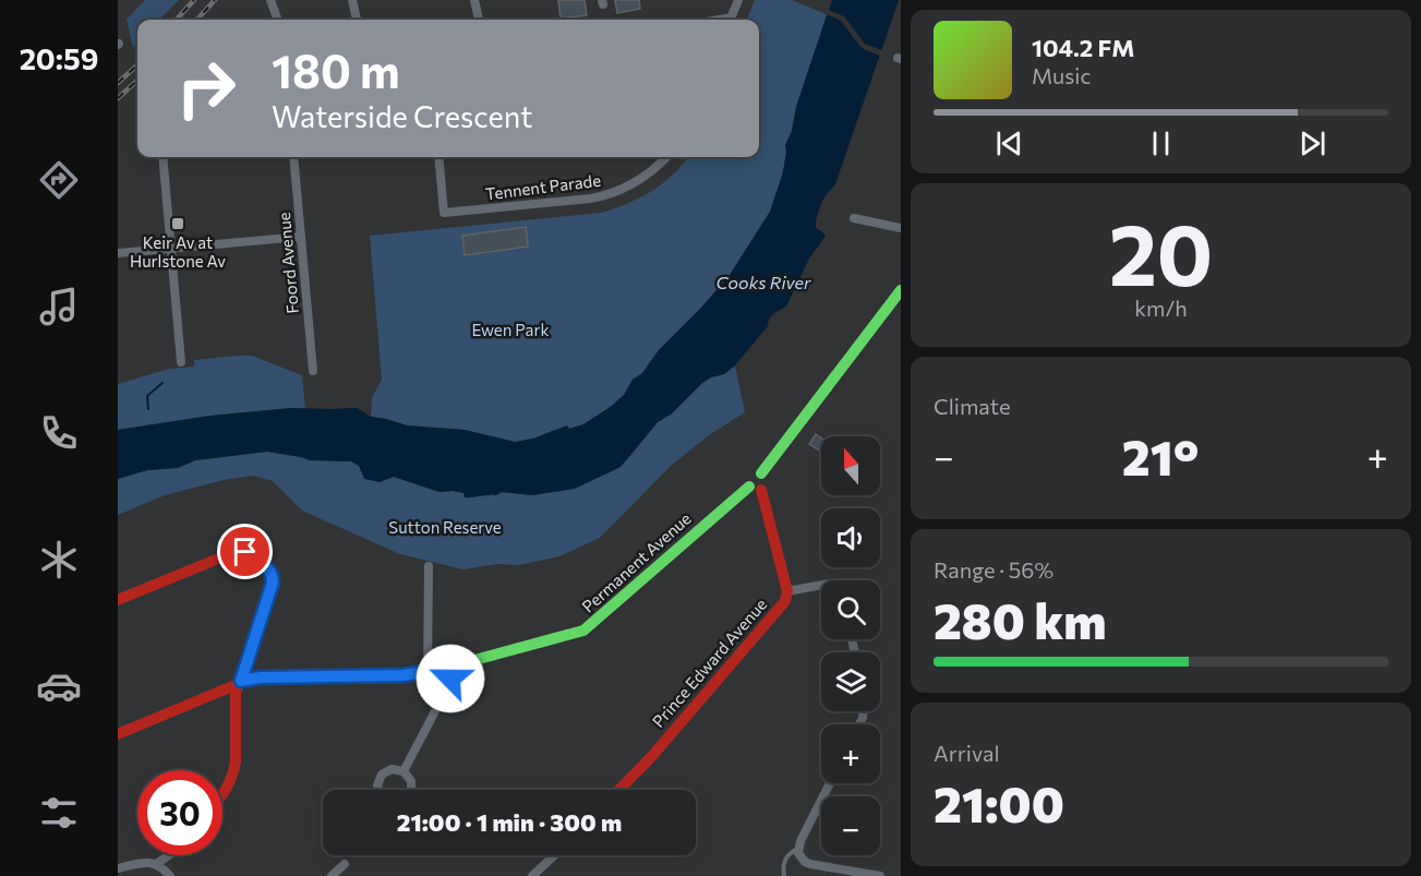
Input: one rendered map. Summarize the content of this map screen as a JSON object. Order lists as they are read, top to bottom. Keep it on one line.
{"streets":{"main road":["Permanent Avenue","Prince Edward Avenue"],"street":["Tennent Parade","Foord Avenue"]},"crossings":[["Permanent Avenue","Prince Edward Avenue"]],"water":["Cooks River"],"parks":["Ewen Park","Sutton Reserve"],"places":{"transit":["Keir Av at Hurlstone Av"]},"north":"top","page":{"tabs":"20:59","turn":["180 m","Waterside Crescent"],"song":["104.2 FM","Music"],"tile":[["20","km/h"],"Climate",["Range · 56%","280 km"],["Arrival","21:00"]],"heat":["−","21°","+"],"map_buttons":["+","−"],"limit":"30","trip":"21:00 · 1 min · 300 m"}}
